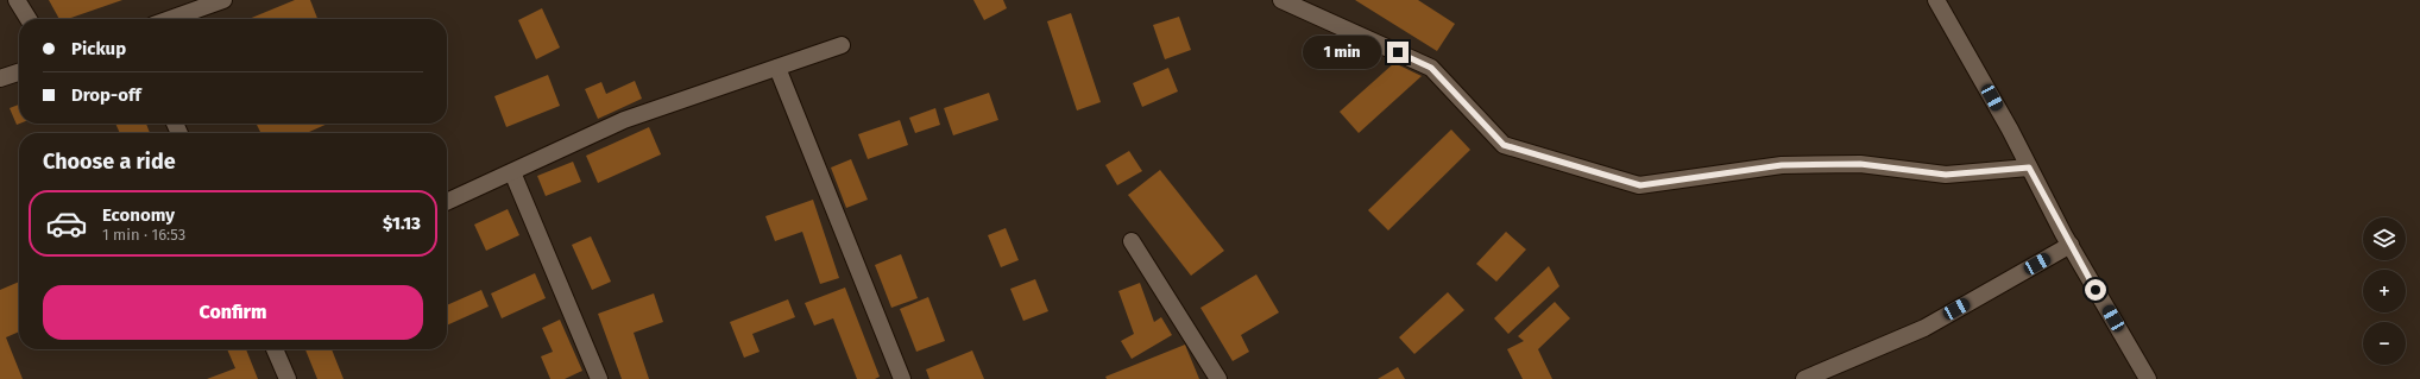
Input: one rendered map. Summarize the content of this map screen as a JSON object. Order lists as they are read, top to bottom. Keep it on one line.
{"page":{"banner":["Pickup","Drop-off"],"bubble":"1 min","heading":"Choose a ride","list":[{"name":"Economy","note":"1 min · 16:53","value":"$1.13"}],"map_buttons":["+","−"],"buttons":"Confirm"}}
